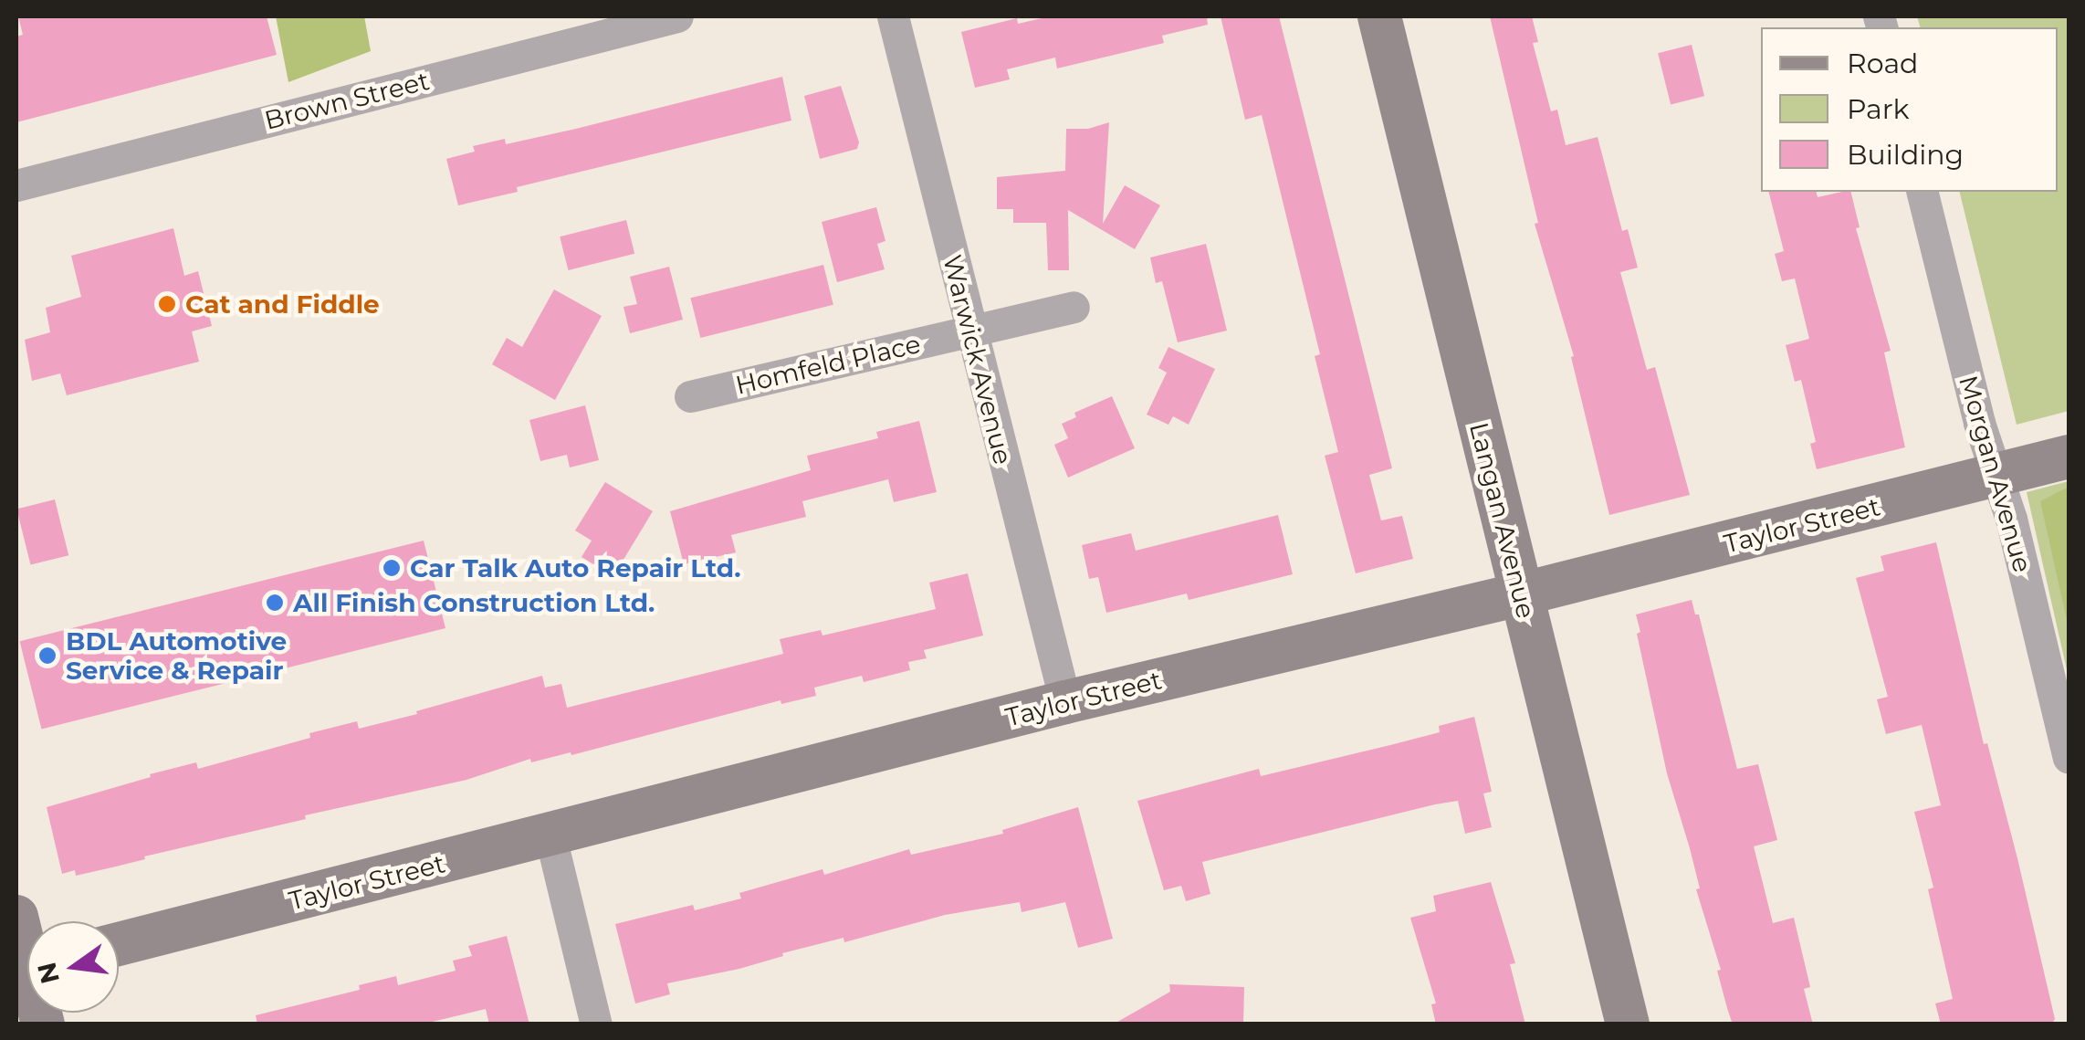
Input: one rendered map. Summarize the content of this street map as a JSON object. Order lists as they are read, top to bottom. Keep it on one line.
{"streets":{"street":["Brown Street","Warwick Avenue","Homfeld Place","Morgan Avenue","Langan Avenue","Taylor Street"]},"crossings":[["Warwick Avenue","Homfeld Place"],["Warwick Avenue","Taylor Street"],["Morgan Avenue","Taylor Street"],["Langan Avenue","Taylor Street"]],"places":["Cat and Fiddle","Car Talk Auto Repair Ltd.","All Finish Construction Ltd.","BDL Automotive Service & Repair"],"legend":["Road","Park","Building"],"north":"left"}
